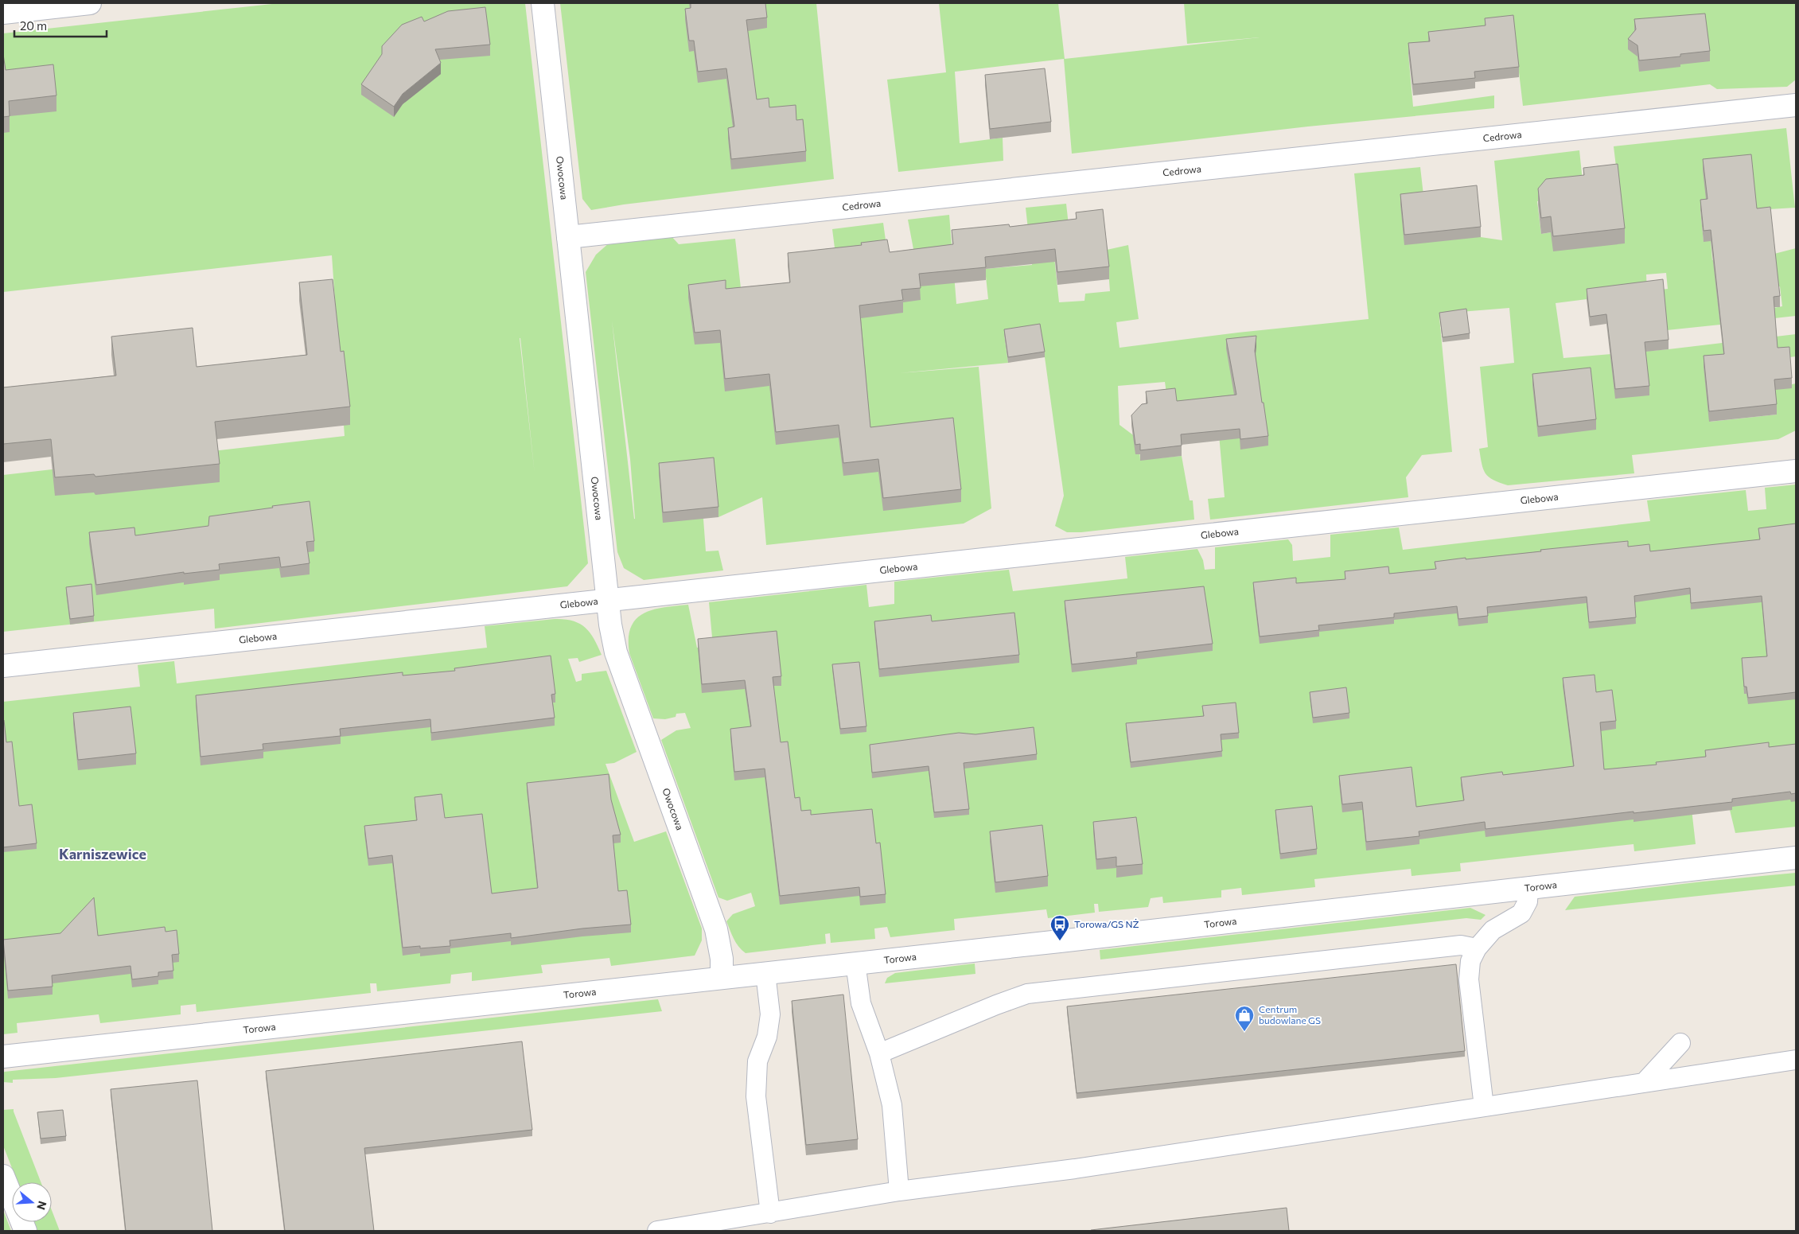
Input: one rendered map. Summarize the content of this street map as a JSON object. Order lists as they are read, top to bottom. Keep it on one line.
{"streets":{"street":["Cedrowa","Owocowa","Glebowa","Torowa"]},"crossings":[["Cedrowa","Owocowa"],["Owocowa","Glebowa"],["Owocowa","Torowa"]],"districts":["Karniszewice"],"places":{"bus stop":["Torowa/GS NŻ"],"shop":["Centrum budowlane GS"]},"scale_bar":"20 m","north":"right"}
